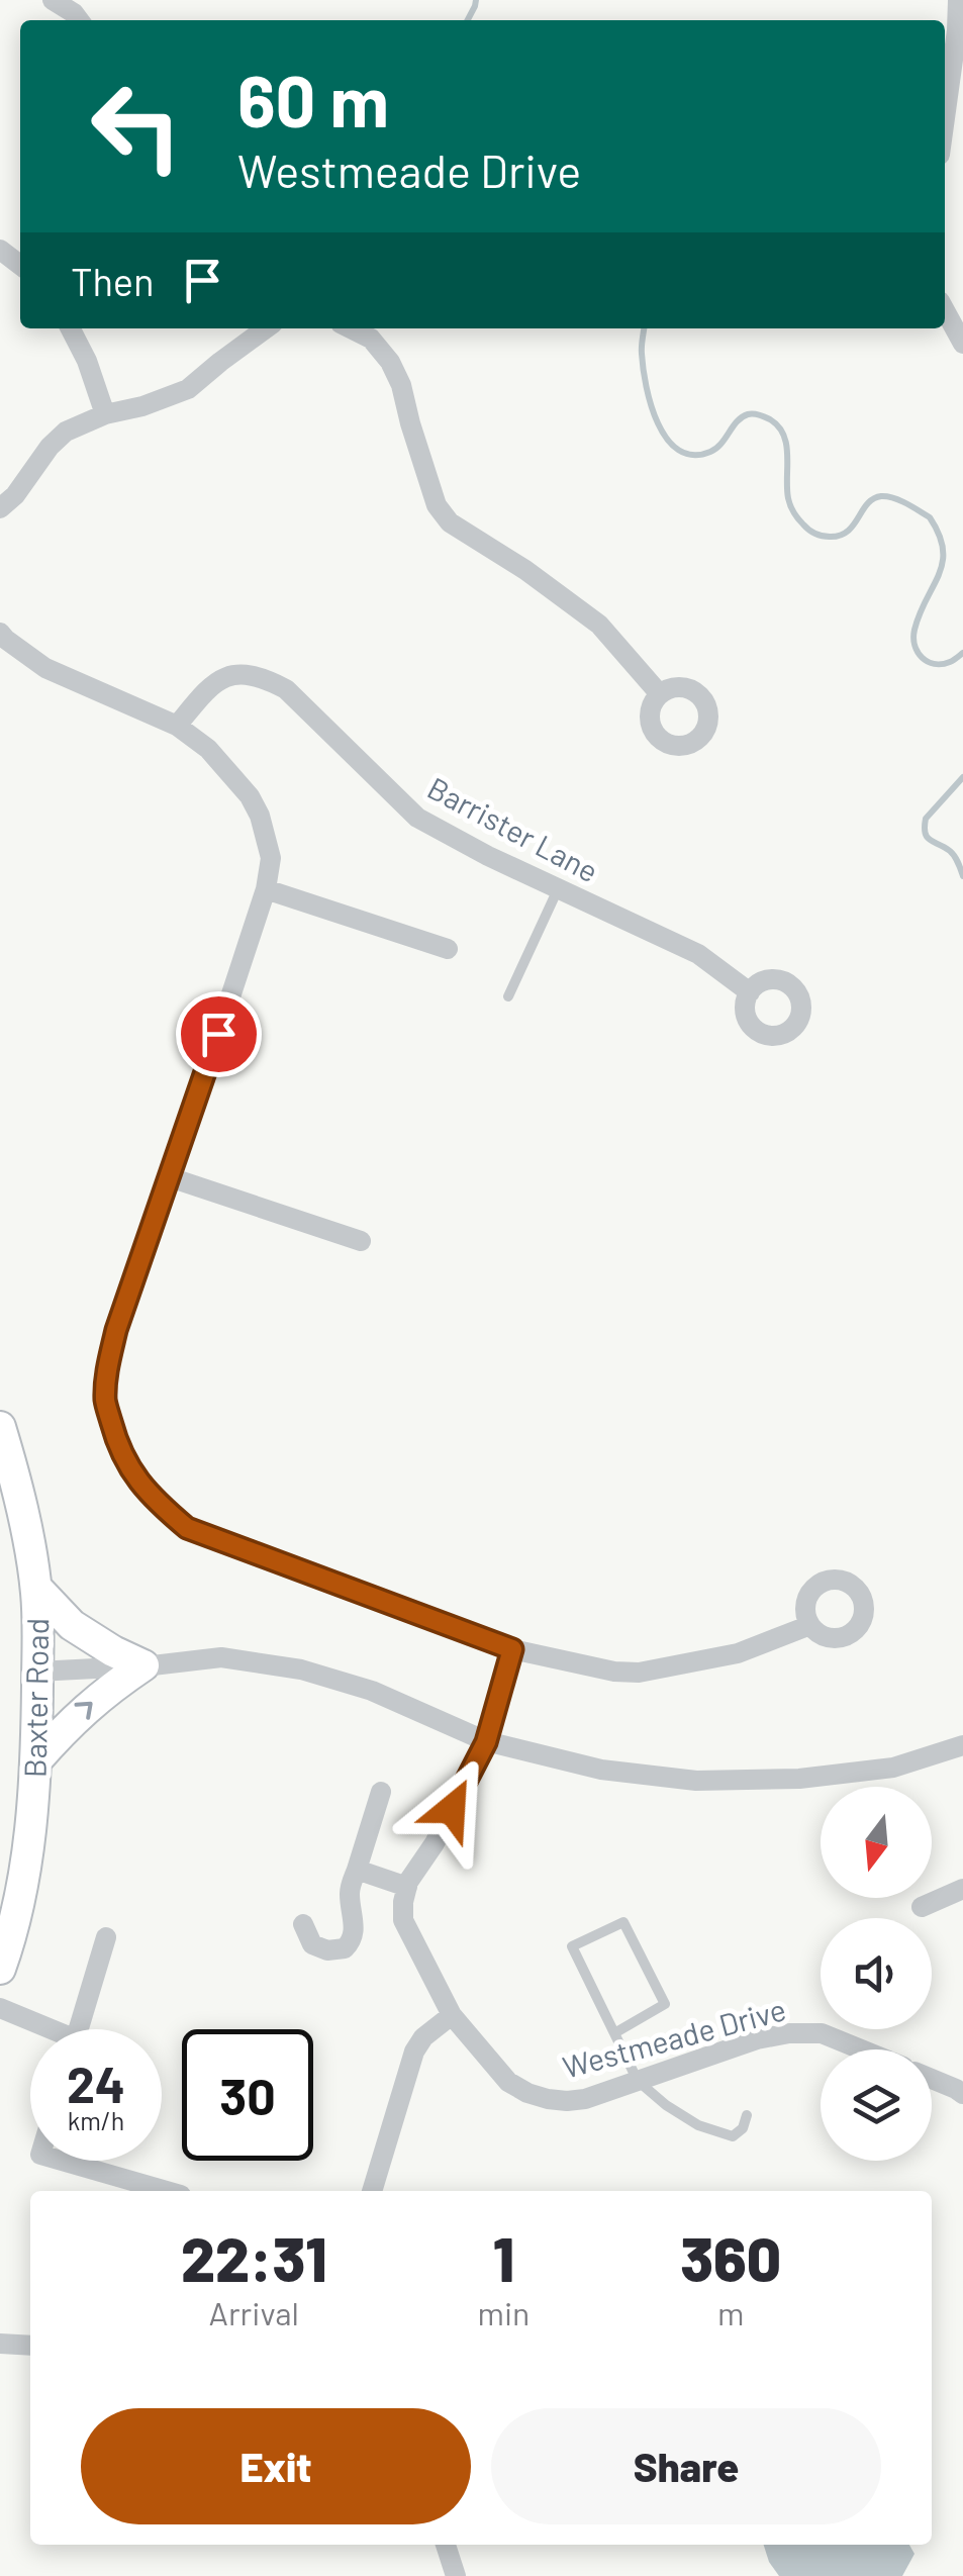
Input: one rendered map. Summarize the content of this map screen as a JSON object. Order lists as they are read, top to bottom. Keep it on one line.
{"streets":{"main road":["Baxter Road"],"street":["Barrister Lane","Westmeade Drive"]},"north":"bottom","page":{"turn":["60 m","Westmeade Drive"],"then":"Then","speed":"24 km/h","limit":"30","eta":["22:31","Arrival","1","min","360","m"],"buttons":["Exit","Share"]}}
